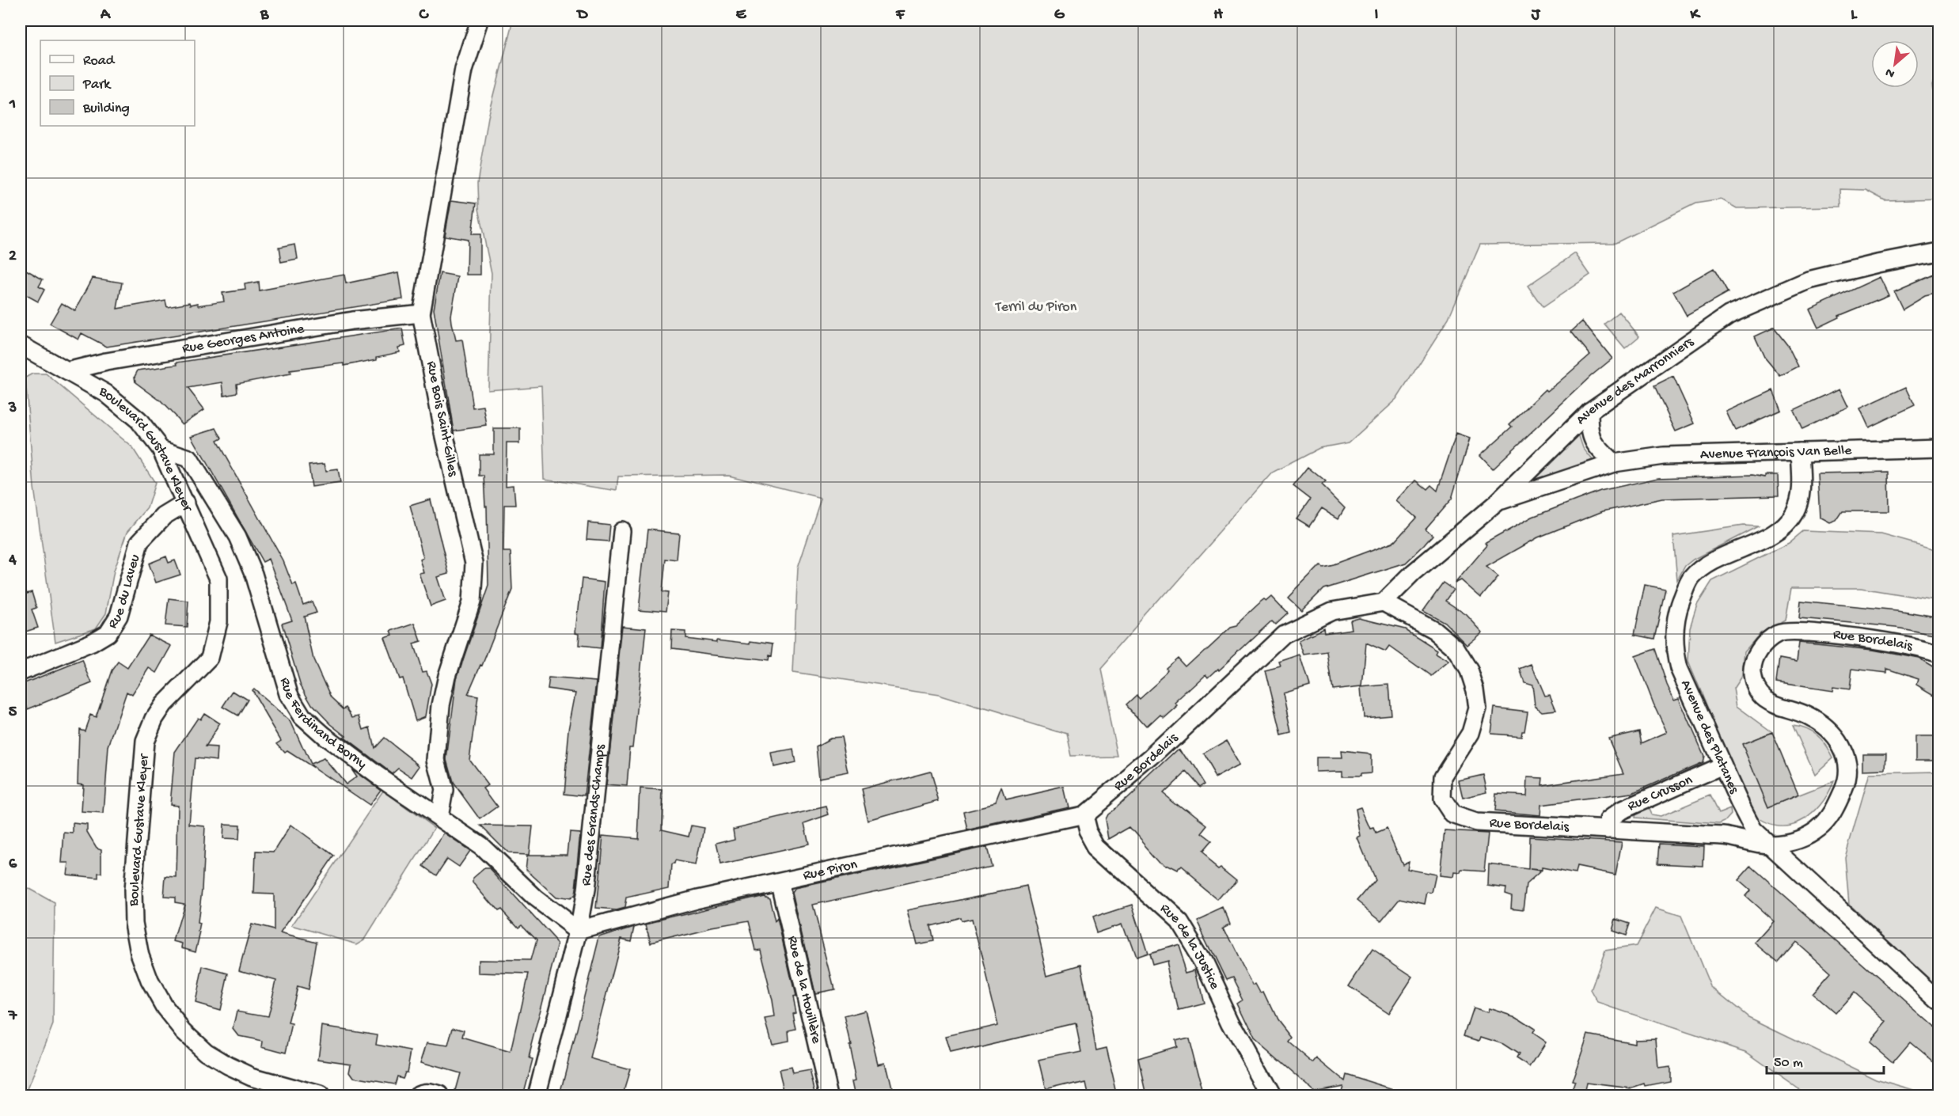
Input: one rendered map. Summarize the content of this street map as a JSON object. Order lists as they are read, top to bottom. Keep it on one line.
{"streets":{"street":["Rue Georges Antoine","Avenue des Marronniers","Rue Bois Saint-Gilles","Boulevard Gustave Kleyer","Avenue François Van Belle","Rue du Laveu","Rue Bordelais","Rue Ferdinand Borny","Avenue des Platanes","Rue Crusson","Rue des Grands-Champs","Rue Piron","Rue de la Justice","Rue de la Houillère"]},"crossings":[["Rue Georges Antoine","Rue Bois Saint-Gilles"],["Rue Georges Antoine","Boulevard Gustave Kleyer"],["Avenue des Marronniers","Avenue François Van Belle"],["Avenue des Marronniers","Rue Bordelais"],["Rue Bois Saint-Gilles","Rue Ferdinand Borny"],["Boulevard Gustave Kleyer","Rue du Laveu"],["Boulevard Gustave Kleyer","Rue Ferdinand Borny"],["Avenue François Van Belle","Avenue des Platanes"],["Rue Bordelais","Avenue des Platanes"],["Rue Bordelais","Rue Crusson"],["Rue Bordelais","Rue Piron"],["Rue Bordelais","Rue de la Justice"],["Rue Ferdinand Borny","Rue des Grands-Champs"],["Rue Ferdinand Borny","Rue Piron"],["Avenue des Platanes","Rue Crusson"],["Rue des Grands-Champs","Rue Piron"],["Rue Piron","Rue de la Justice"],["Rue Piron","Rue de la Houillère"]],"parks":["Terril du Piron"],"legend":["Road","Park","Building"],"scale_bar":"50 m","north":"bottom left","grid":{"columns":["A","B","C","D","E","F","G","H","I","J","K","L"],"rows":["1","2","3","4","5","6","7"]}}
